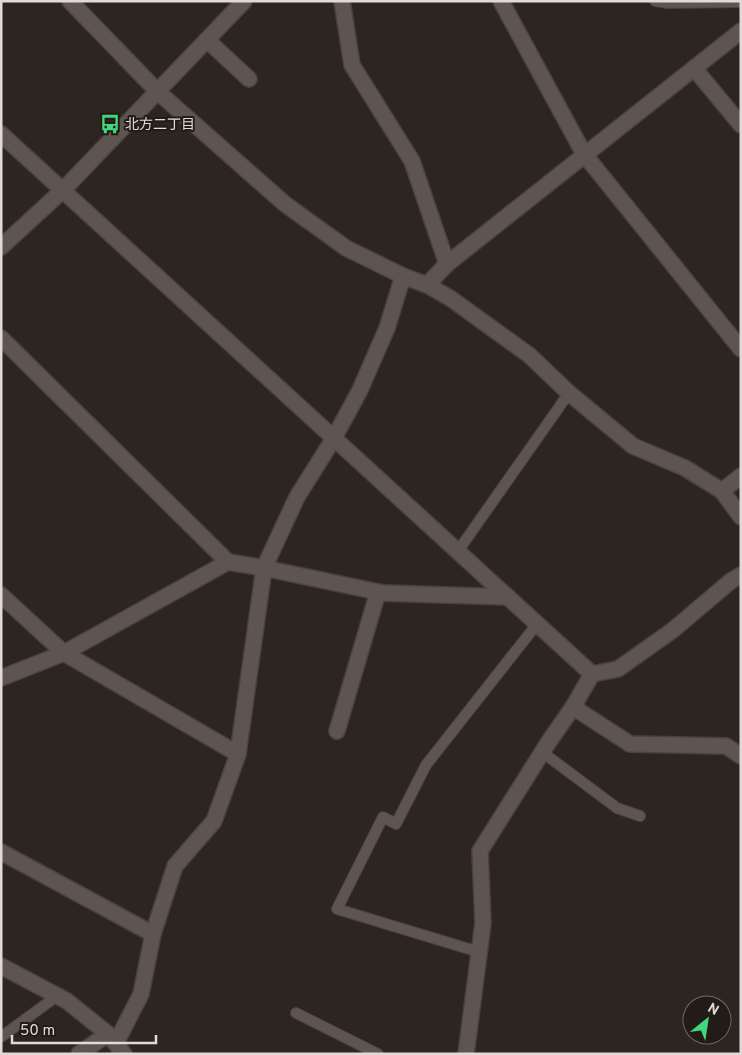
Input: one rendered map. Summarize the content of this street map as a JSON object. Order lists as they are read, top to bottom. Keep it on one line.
{"places":{"bus stop":["北方二丁目"]},"scale_bar":"50 m","north":"top right"}
